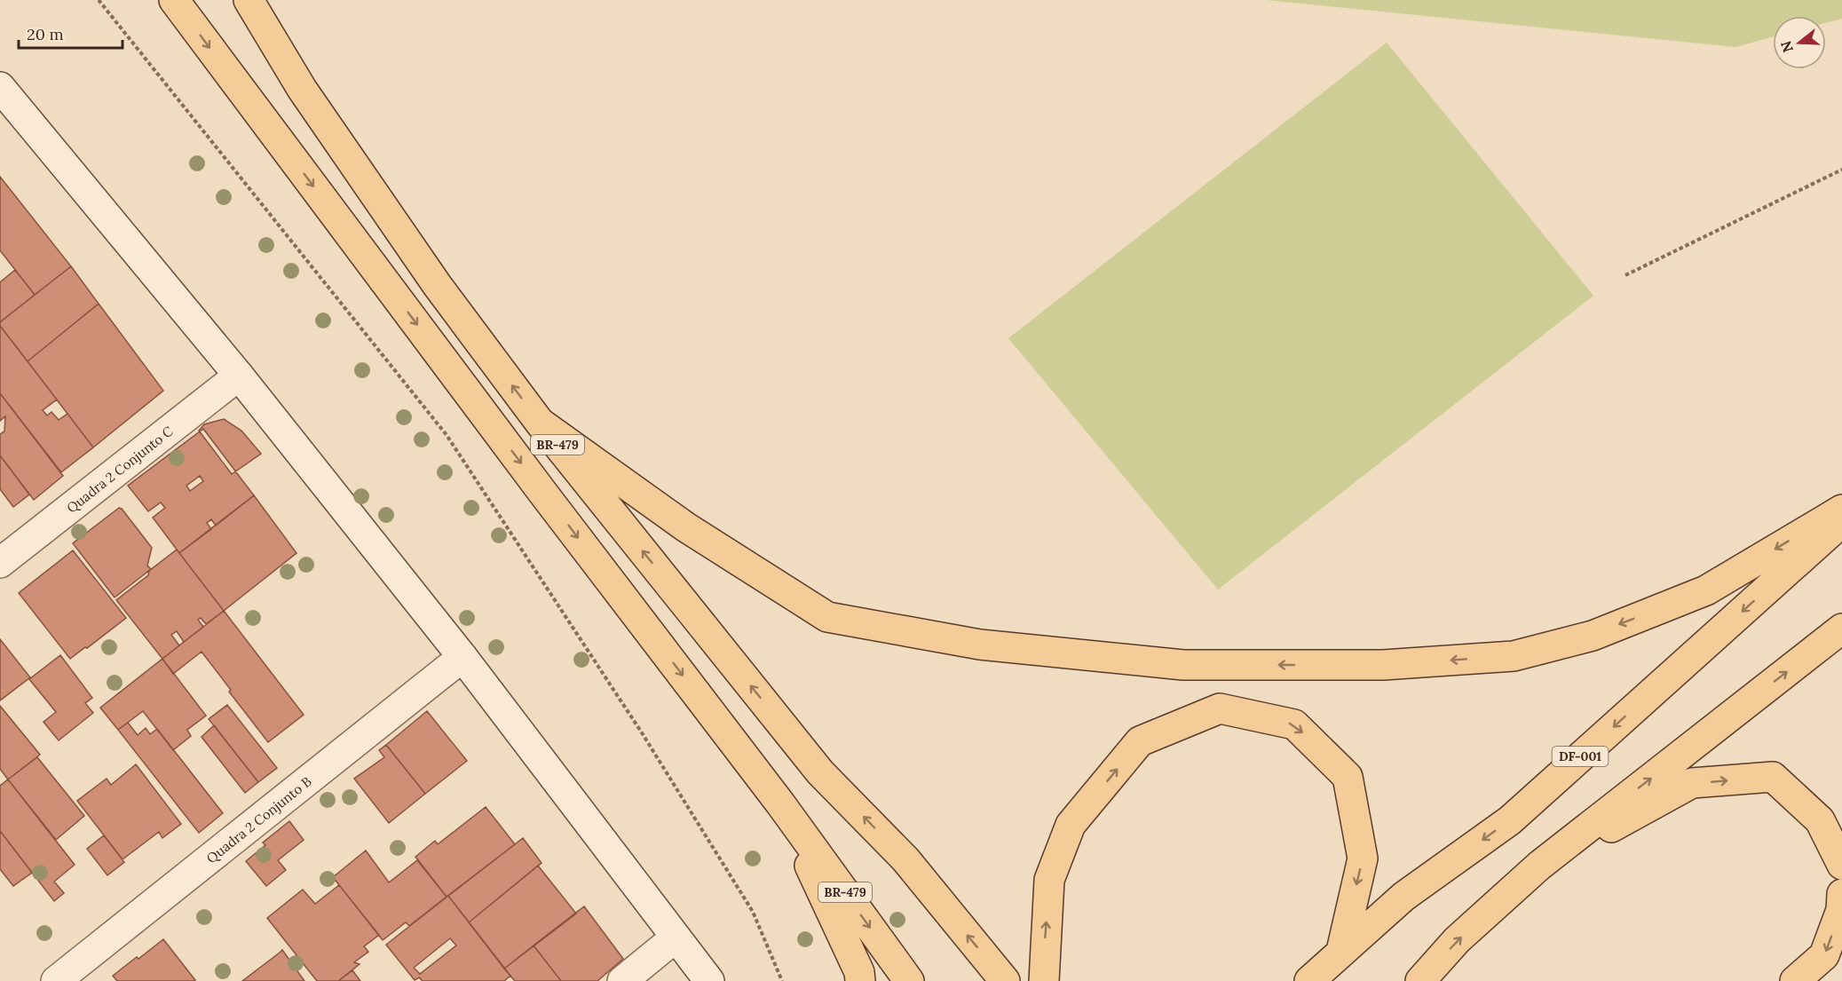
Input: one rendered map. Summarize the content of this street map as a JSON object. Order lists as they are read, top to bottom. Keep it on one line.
{"streets":{"main road":["BR-479","DF-001"],"street":["Quadra 2 Conjunto C","Quadra 2 Conjunto B"]},"scale_bar":"20 m","north":"left"}
